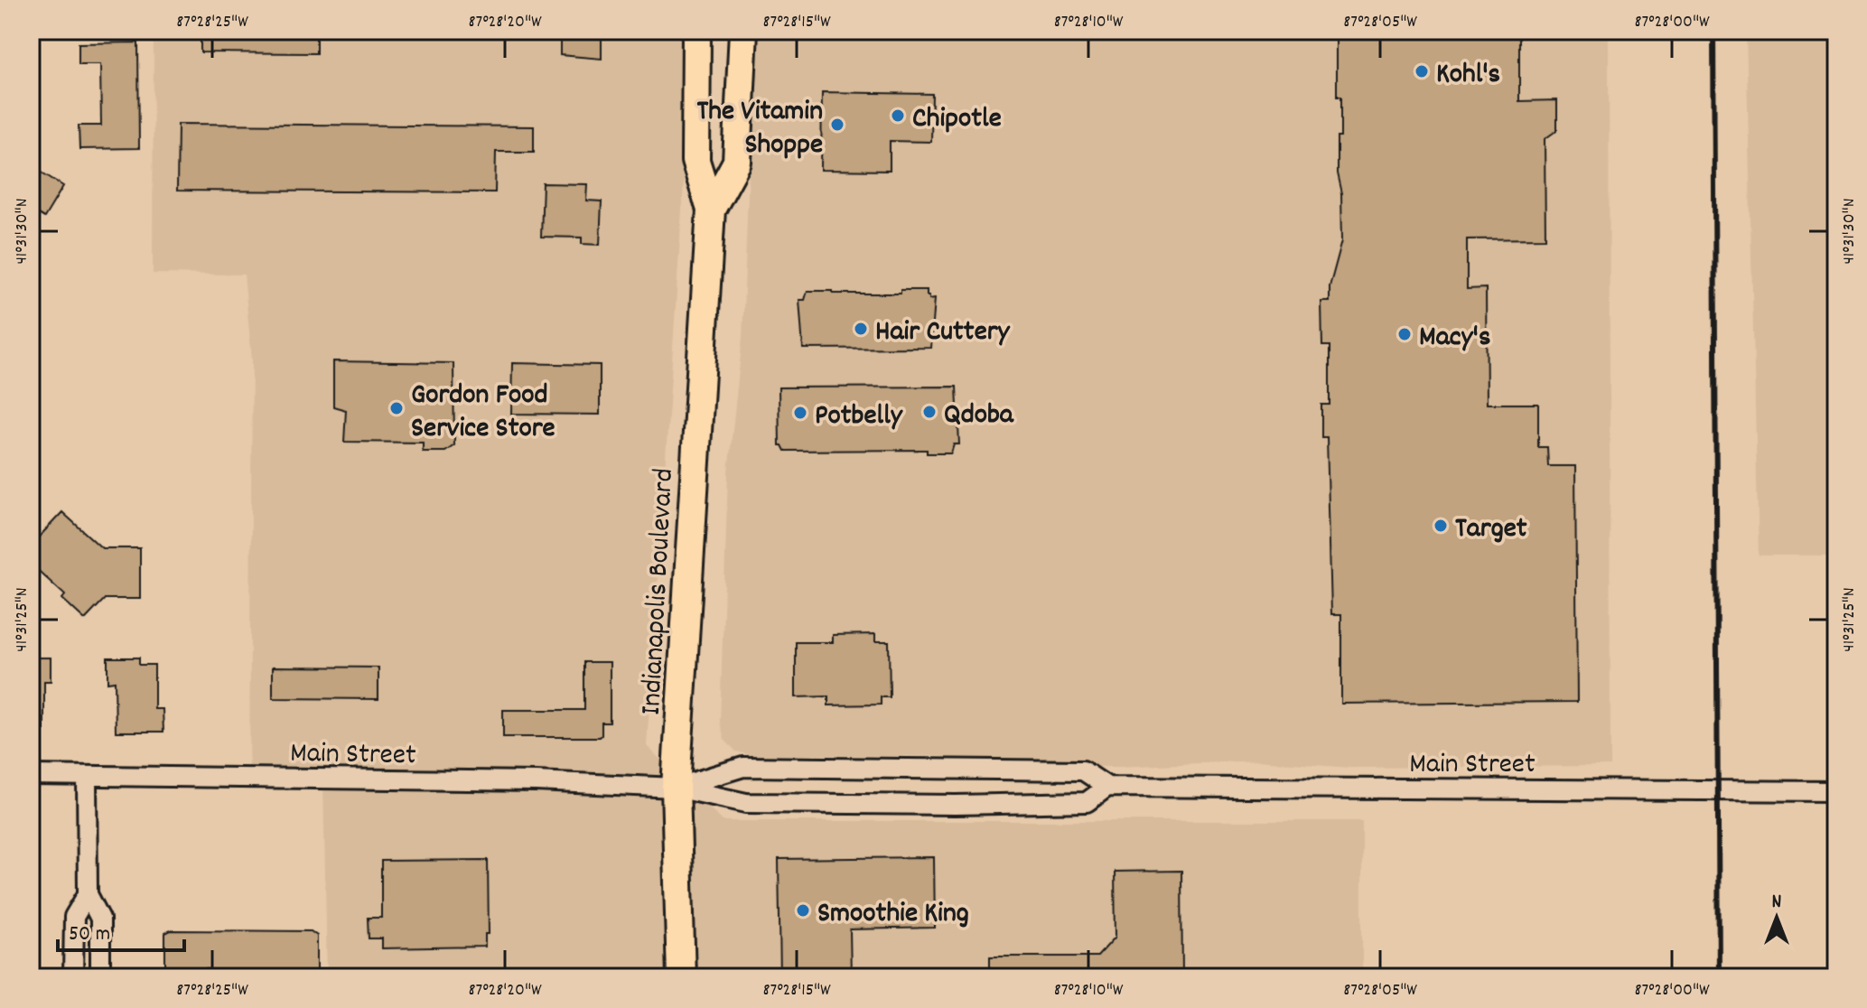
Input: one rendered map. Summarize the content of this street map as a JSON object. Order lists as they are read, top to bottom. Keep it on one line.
{"streets":{"highway":["Indianapolis Boulevard"],"street":["Main Street"]},"crossings":[["Indianapolis Boulevard","Main Street"]],"places":["Kohl's","Chipotle","The Vitamin Shoppe","Hair Cuttery","Macy's","Gordon Food Service Store","Qdoba","Potbelly","Target","Smoothie King"],"scale_bar":"50 m","north":"top","coordinates":["87°28'25\"W","87°28'20\"W","87°28'15\"W","87°28'10\"W","87°28'05\"W","87°28'00\"W","41°31'30\"N","41°31'25\"N"]}
